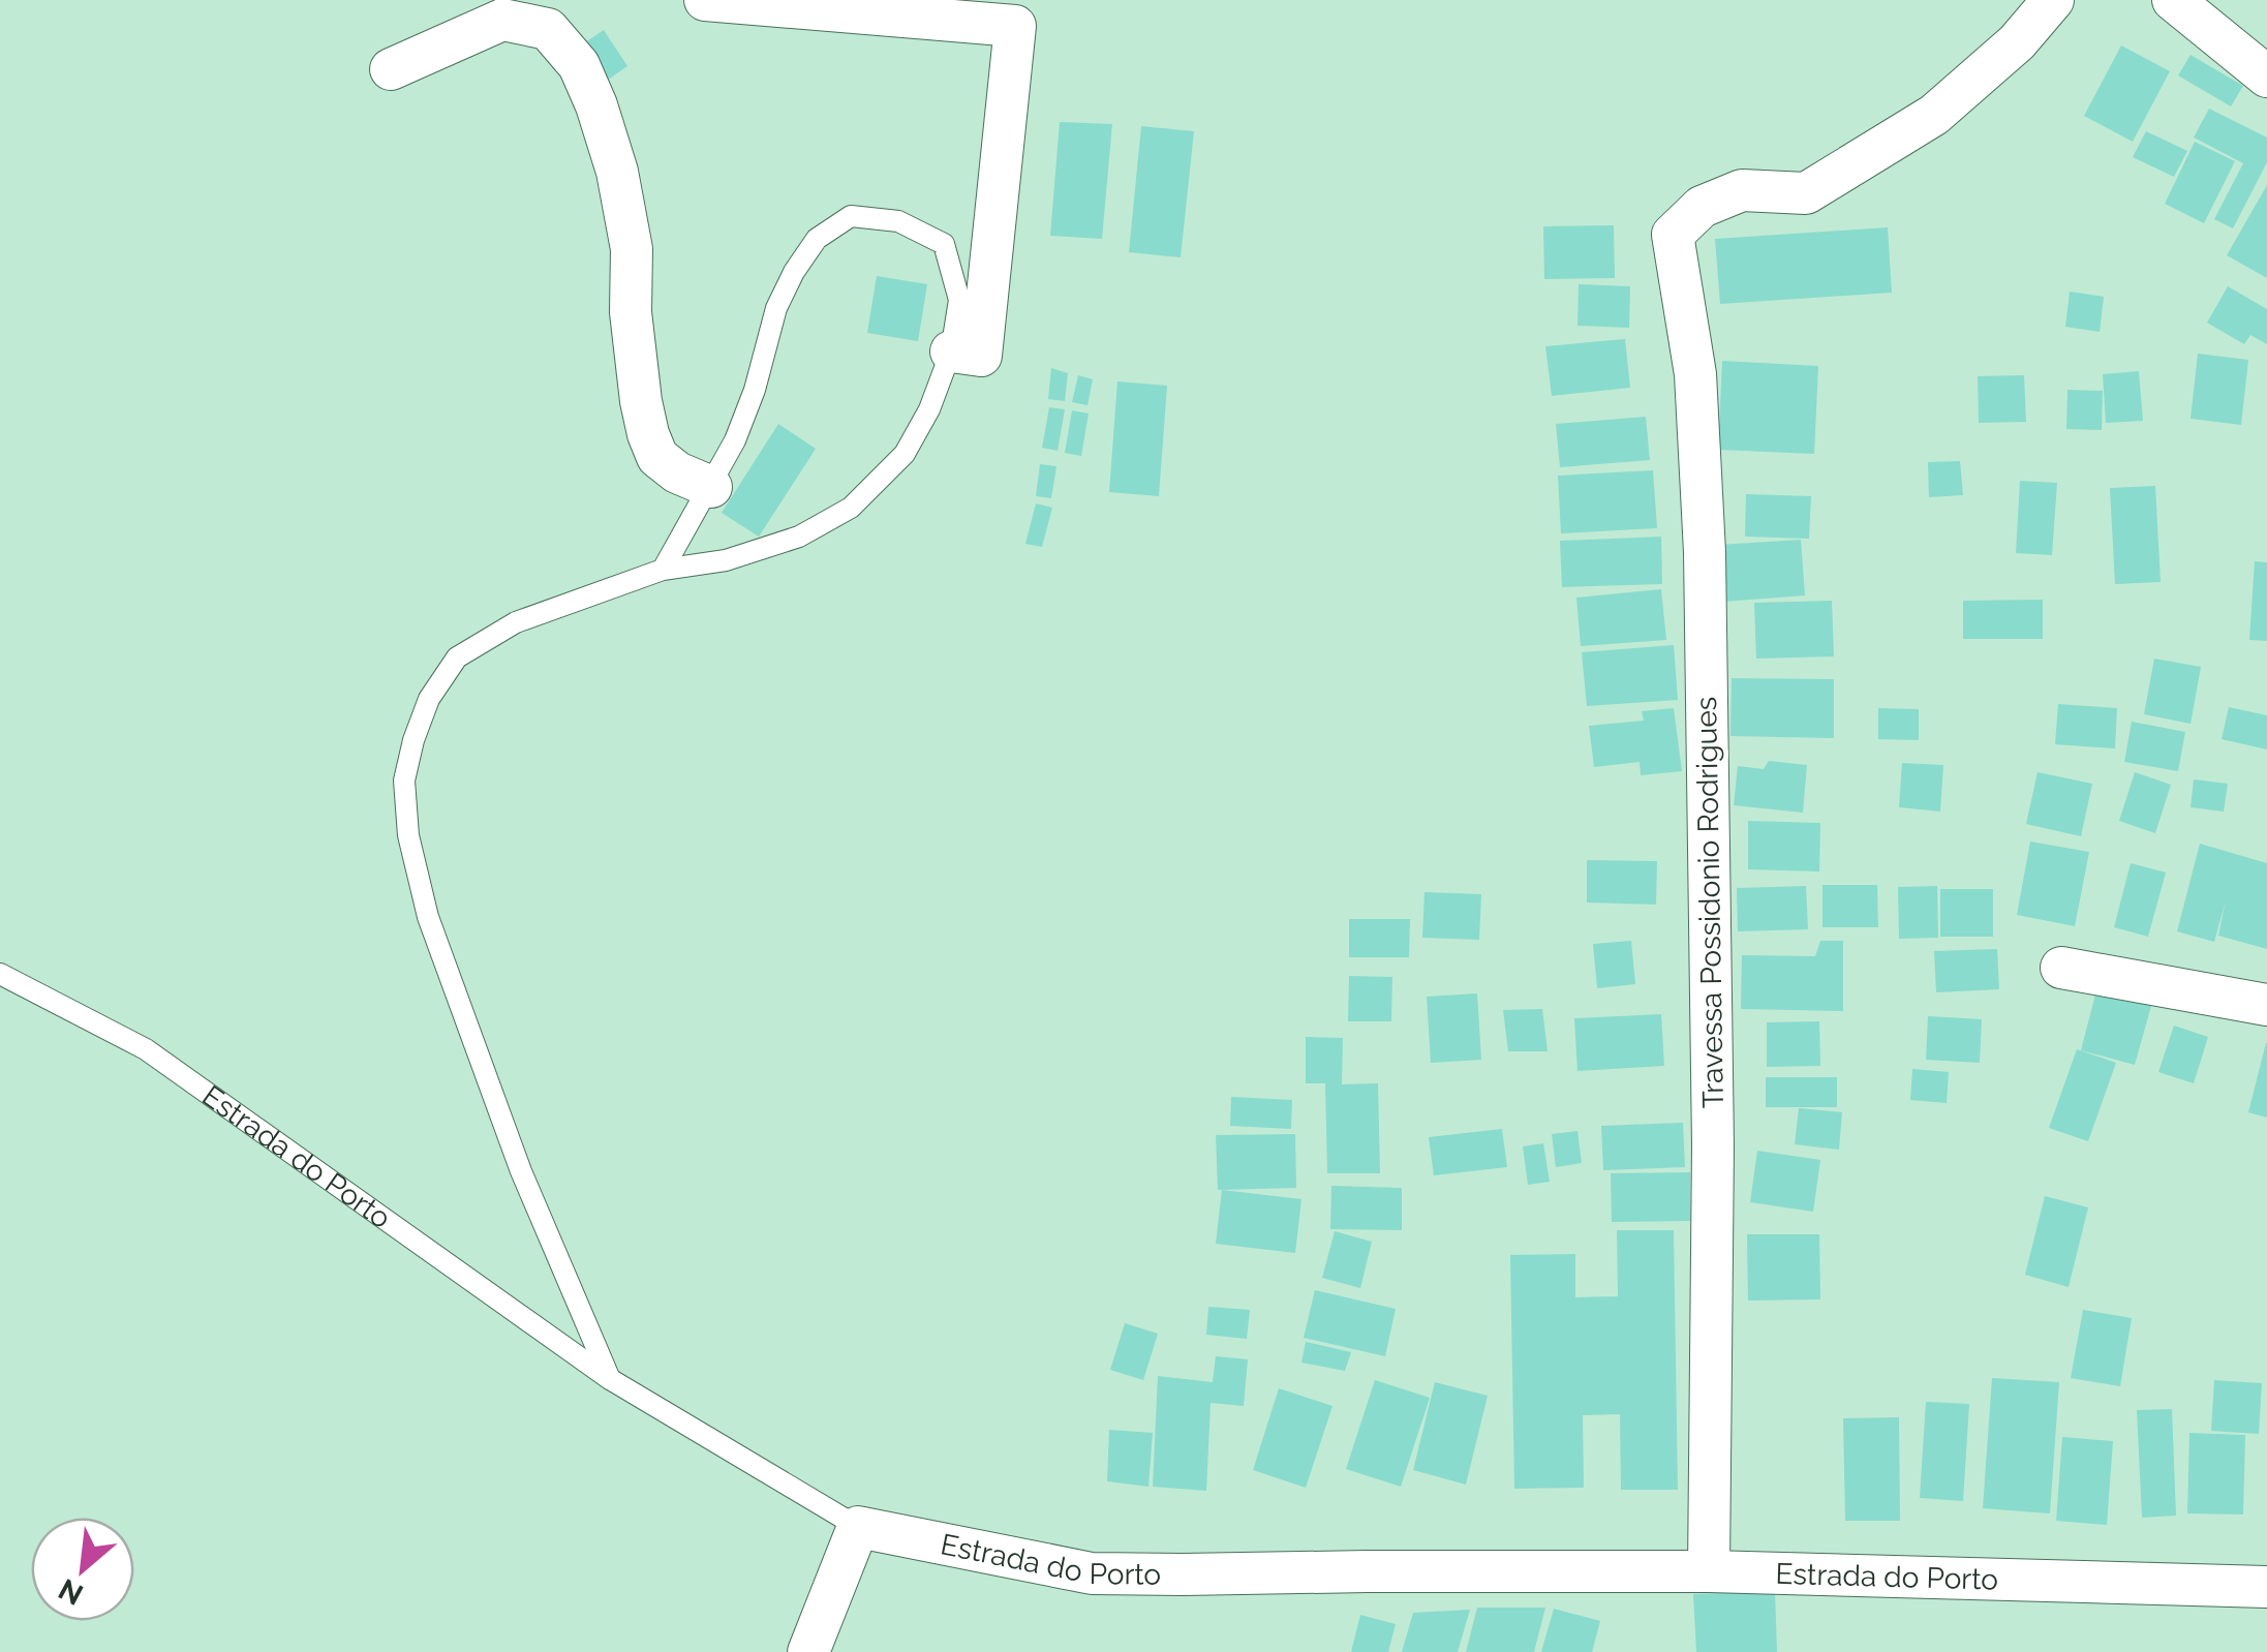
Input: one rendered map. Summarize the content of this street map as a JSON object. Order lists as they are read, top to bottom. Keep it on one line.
{"streets":{"street":["Travessa Possidonio Rodrigues","Estrada do Porto"]},"crossings":[["Travessa Possidonio Rodrigues","Estrada do Porto"]],"north":"bottom left"}
